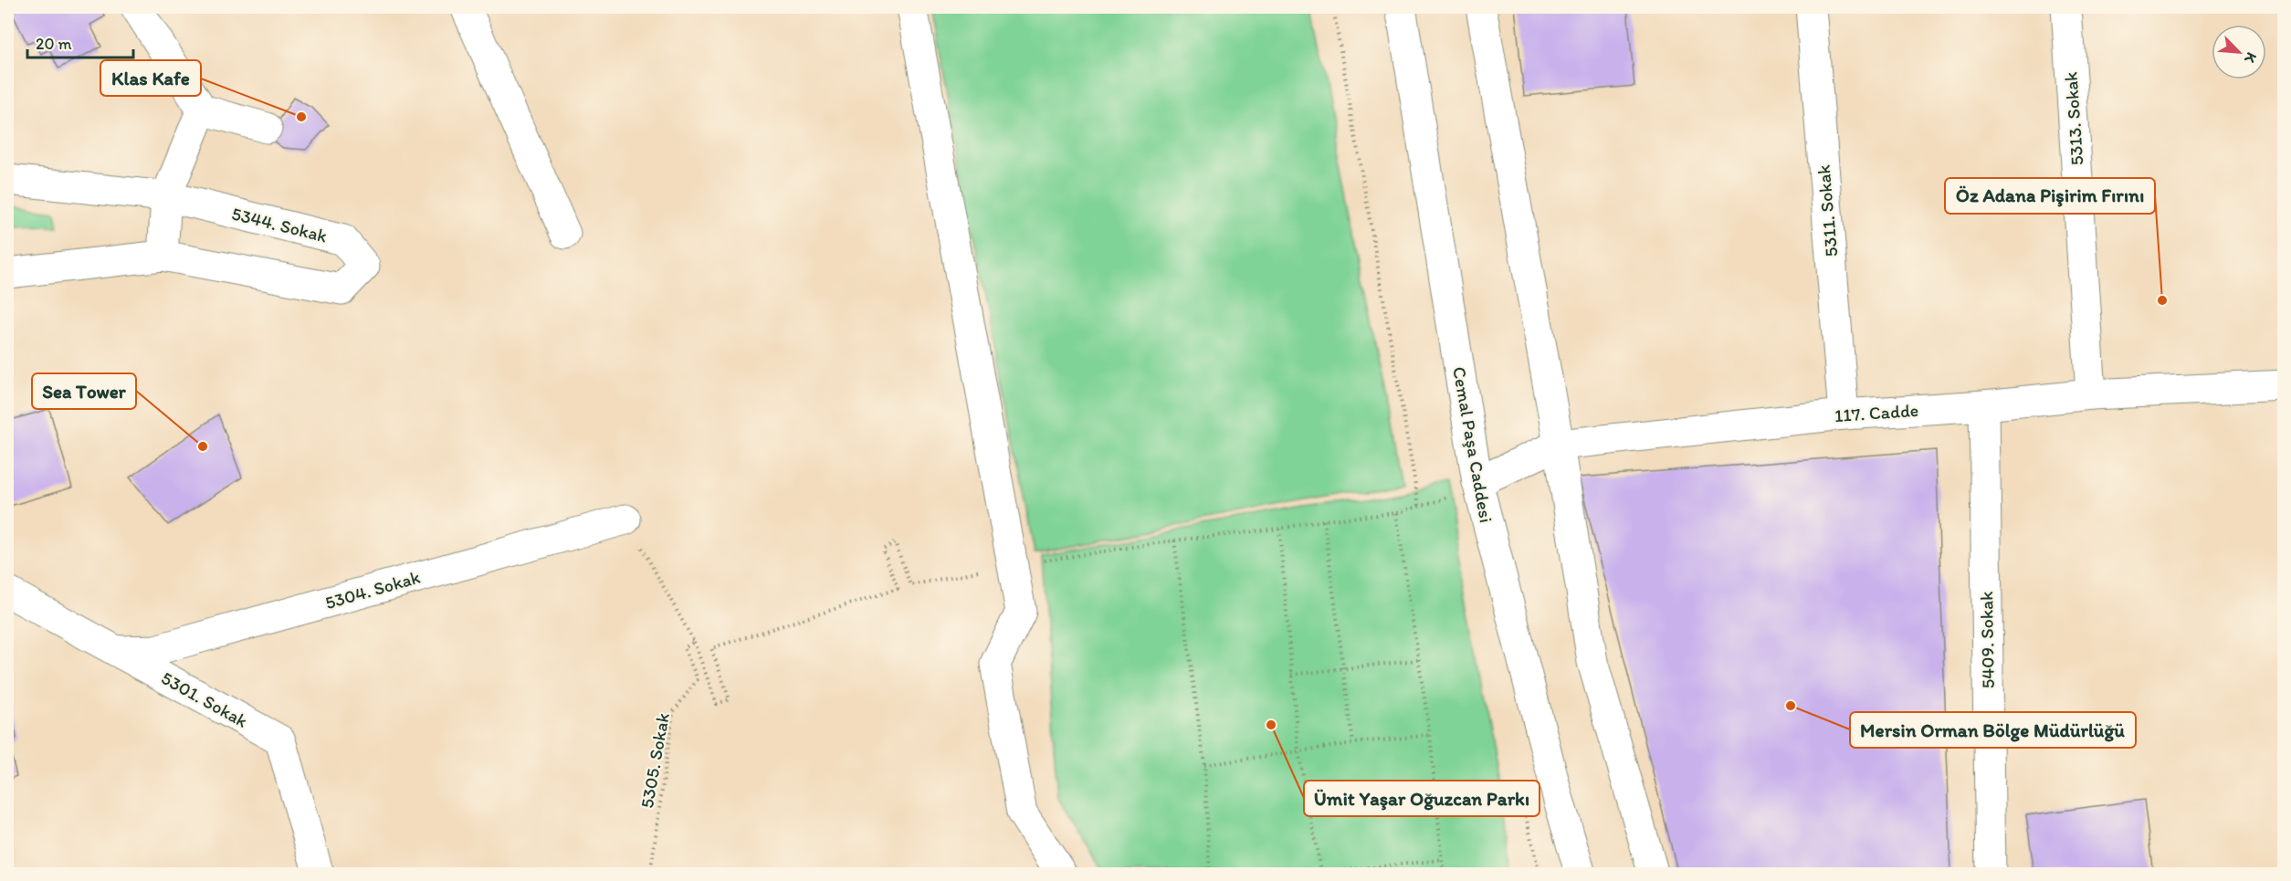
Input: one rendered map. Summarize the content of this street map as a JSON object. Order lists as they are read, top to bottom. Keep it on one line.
{"streets":{"street":["5313. Sokak","5311. Sokak","5344. Sokak","117. Cadde","Cemal Paşa Caddesi","5304. Sokak","5409. Sokak","5301. Sokak"],"path":["5305. Sokak"]},"crossings":[["5313. Sokak","117. Cadde"],["5311. Sokak","117. Cadde"],["117. Cadde","Cemal Paşa Caddesi"],["117. Cadde","5409. Sokak"],["5304. Sokak","5301. Sokak"]],"places":["Klas Kafe","Öz Adana Pişirim Fırını","Sea Tower","Mersin Orman Bölge Müdürlüğü","Ümit Yaşar Oğuzcan Parkı"],"scale_bar":"20 m","north":"bottom right"}
